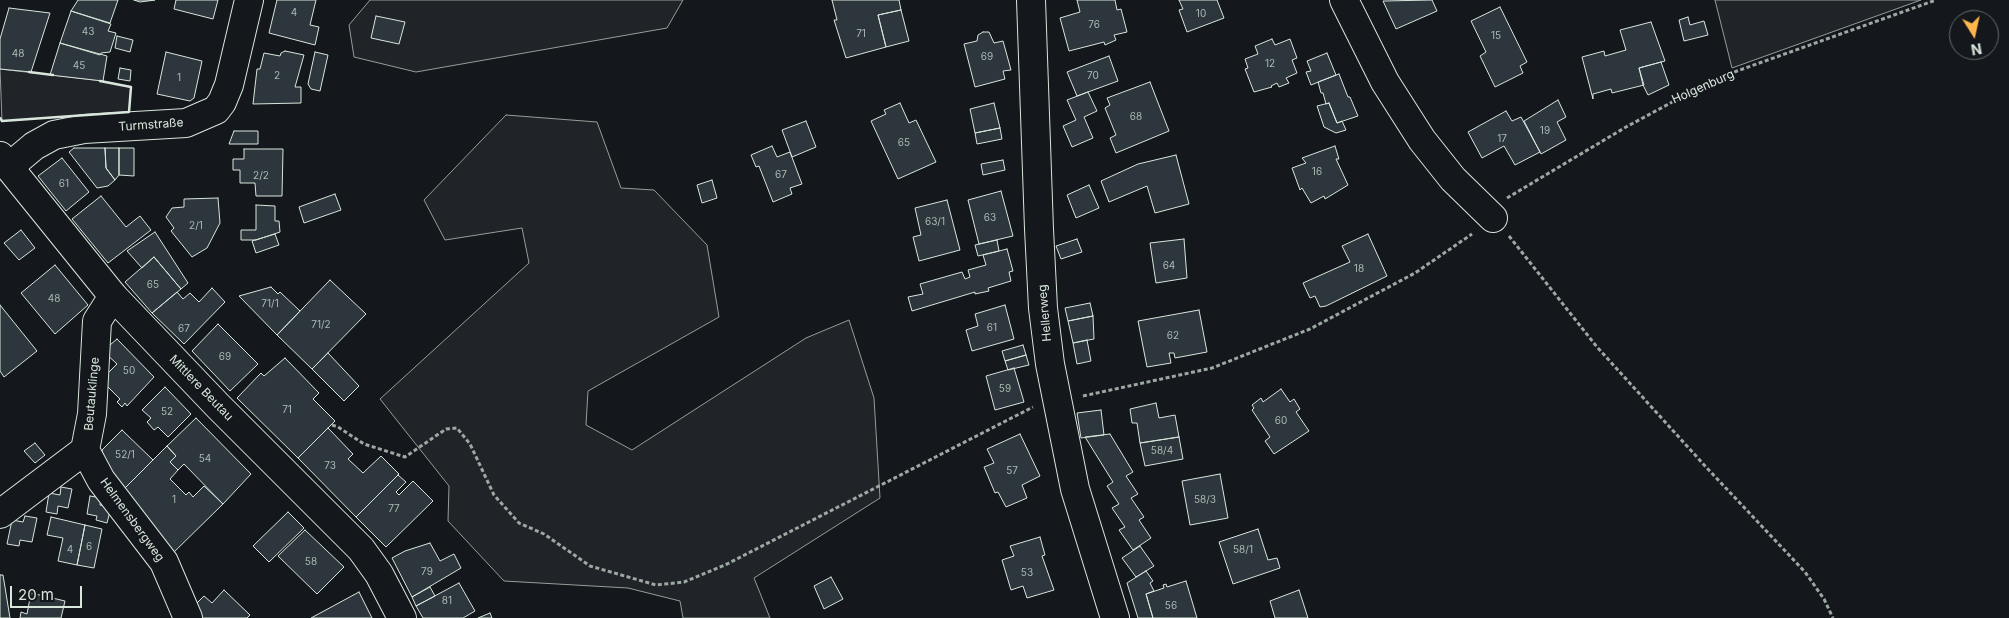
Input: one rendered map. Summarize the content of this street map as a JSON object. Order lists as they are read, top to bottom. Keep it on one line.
{"streets":{"street":["Turmstraße","Hellerweg","Mittlere Beutau","Beutauklinge","Helmensbergweg"],"path":["Holgenburg"]},"crossings":[["Holgenburg","Hellerweg"],["Turmstraße","Mittlere Beutau"],["Mittlere Beutau","Beutauklinge"],["Beutauklinge","Helmensbergweg"]],"house_numbers":["4","10","76","43","71","15","48","69","12","45","2","70","1","68","19","17","65","16","67","2/2","61","63","63/1","2/1","64","18","65","48","71/1","71/2","61","67","62","69","50","59","71","52","60","58/4","52/1","54","73","57","1","58/3","77","6","4","58/1","58","79","53","81","56"],"scale_bar":"20 m","north":"bottom"}
